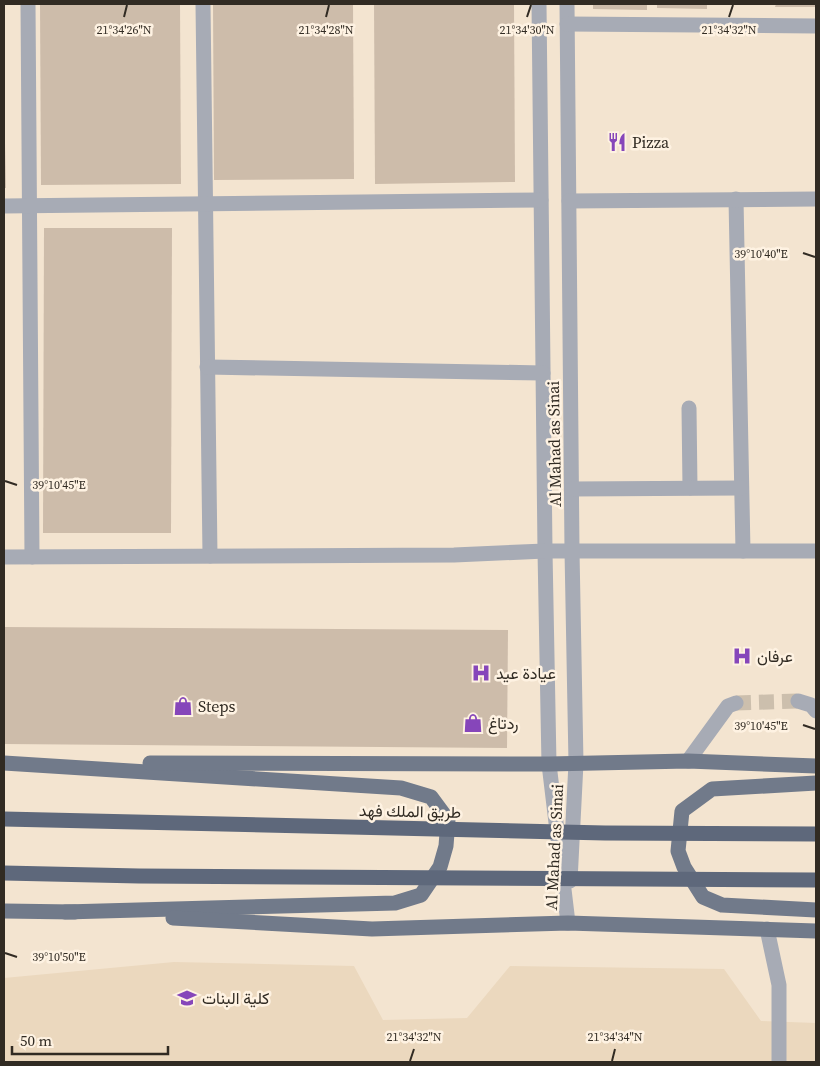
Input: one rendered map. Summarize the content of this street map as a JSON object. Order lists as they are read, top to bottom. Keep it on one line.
{"streets":{"highway":["طريق الملك فهد"],"street":["Al Mahad as Sinai"]},"places":{"restaurant":["Pizza"],"hospital":["عرفان","عيادة عيد"],"shop":["Steps","ردتاغ"],"school or university":["كلية البنات"]},"scale_bar":"50 m","coordinates":["21°34'26\"N","21°34'28\"N","21°34'30\"N","21°34'32\"N","39°10'40\"E","39°10'45\"E","39°10'50\"E","21°34'34\"N"]}
